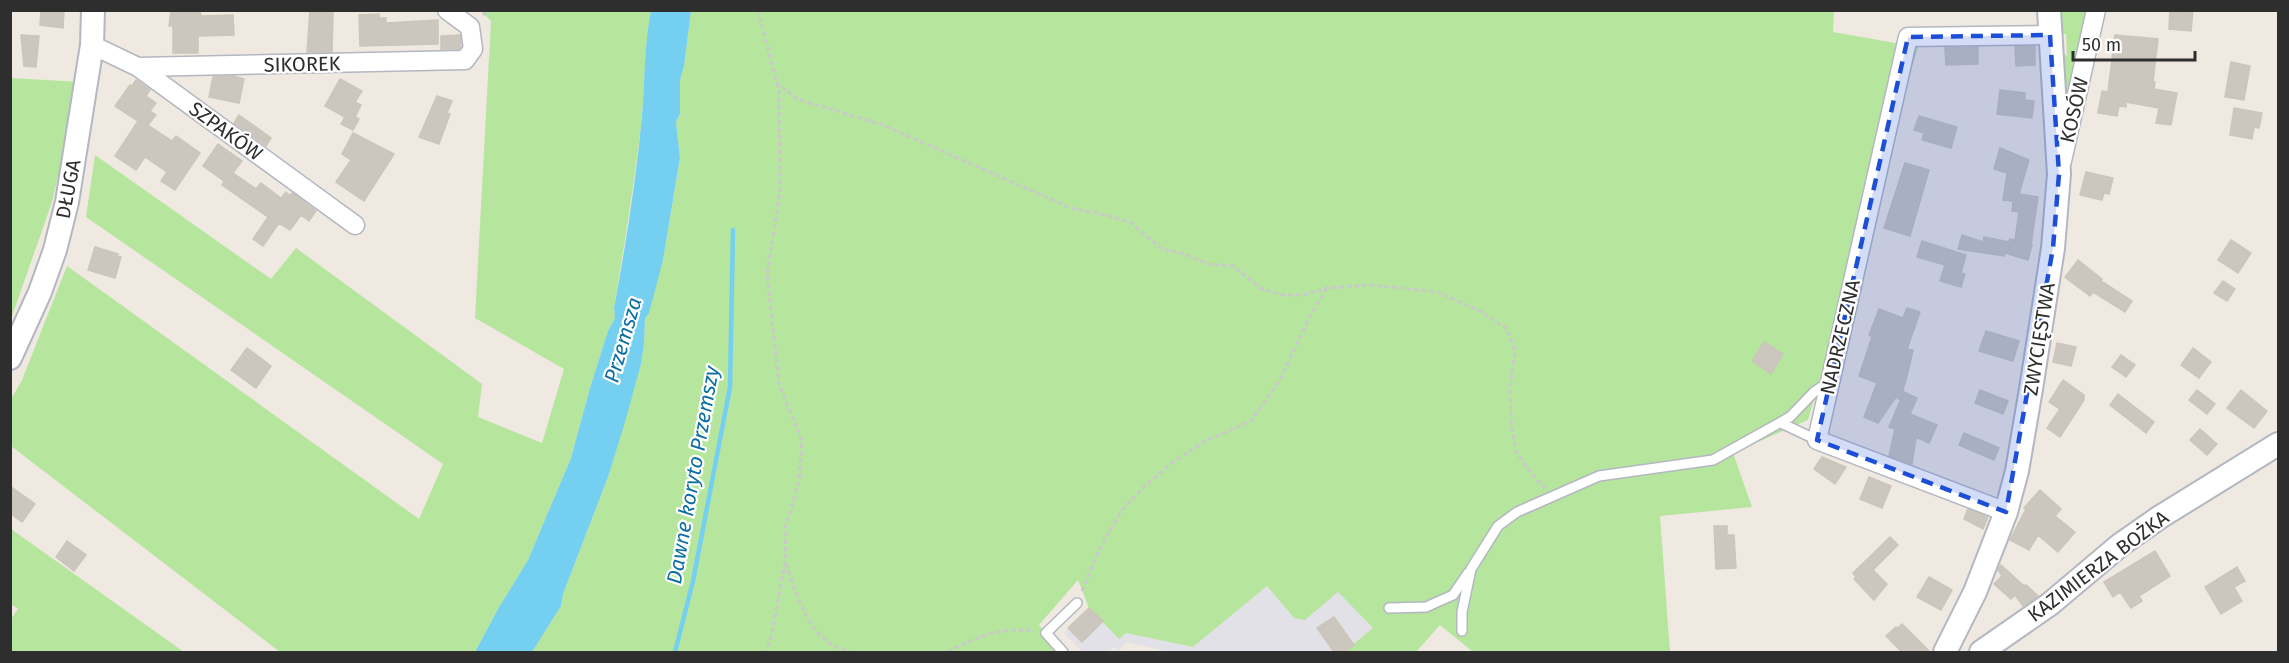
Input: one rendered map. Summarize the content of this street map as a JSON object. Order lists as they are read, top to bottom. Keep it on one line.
{"streets":{"street":["SIKOREK","KOSÓW","SZPAKÓW","DŁUGA","NADRZECZNA","ZWYCIĘSTWA","KAZIMIERZA BOŻKA"]},"crossings":[["SIKOREK","SZPAKÓW"],["KOSÓW","ZWYCIĘSTWA"],["SZPAKÓW","DŁUGA"],["NADRZECZNA","ZWYCIĘSTWA"]],"water":["Przemsza","Dawne koryto Przemszy"],"scale_bar":"50 m"}
